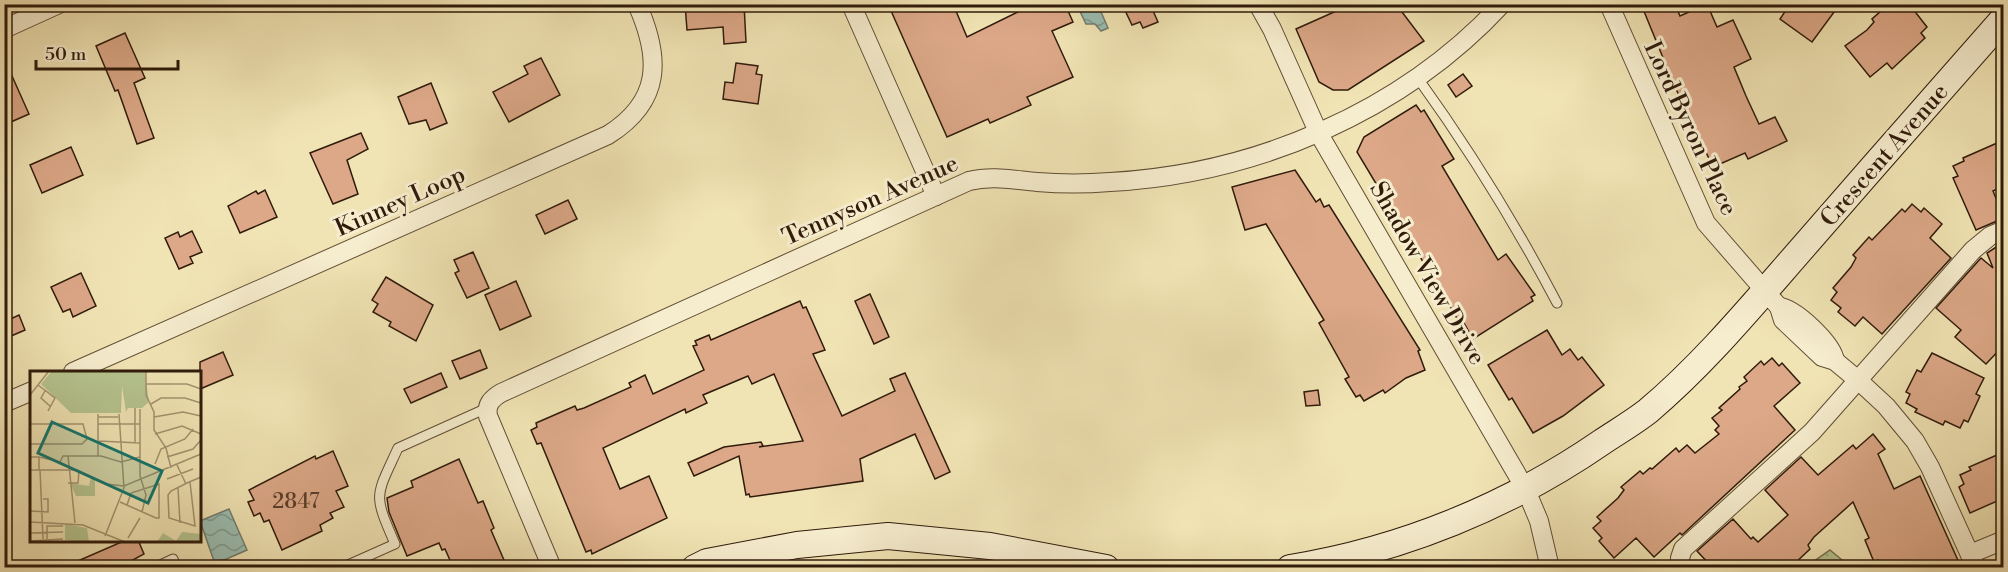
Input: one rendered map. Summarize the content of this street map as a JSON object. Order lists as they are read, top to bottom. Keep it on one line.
{"streets":{"street":["Lord Byron Place","Crescent Avenue","Tennyson Avenue","Kinney Loop","Shadow View Drive"]},"crossings":[["Lord Byron Place","Crescent Avenue"],["Crescent Avenue","Shadow View Drive"],["Tennyson Avenue","Shadow View Drive"]],"house_numbers":["2847"],"scale_bar":"50 m"}
